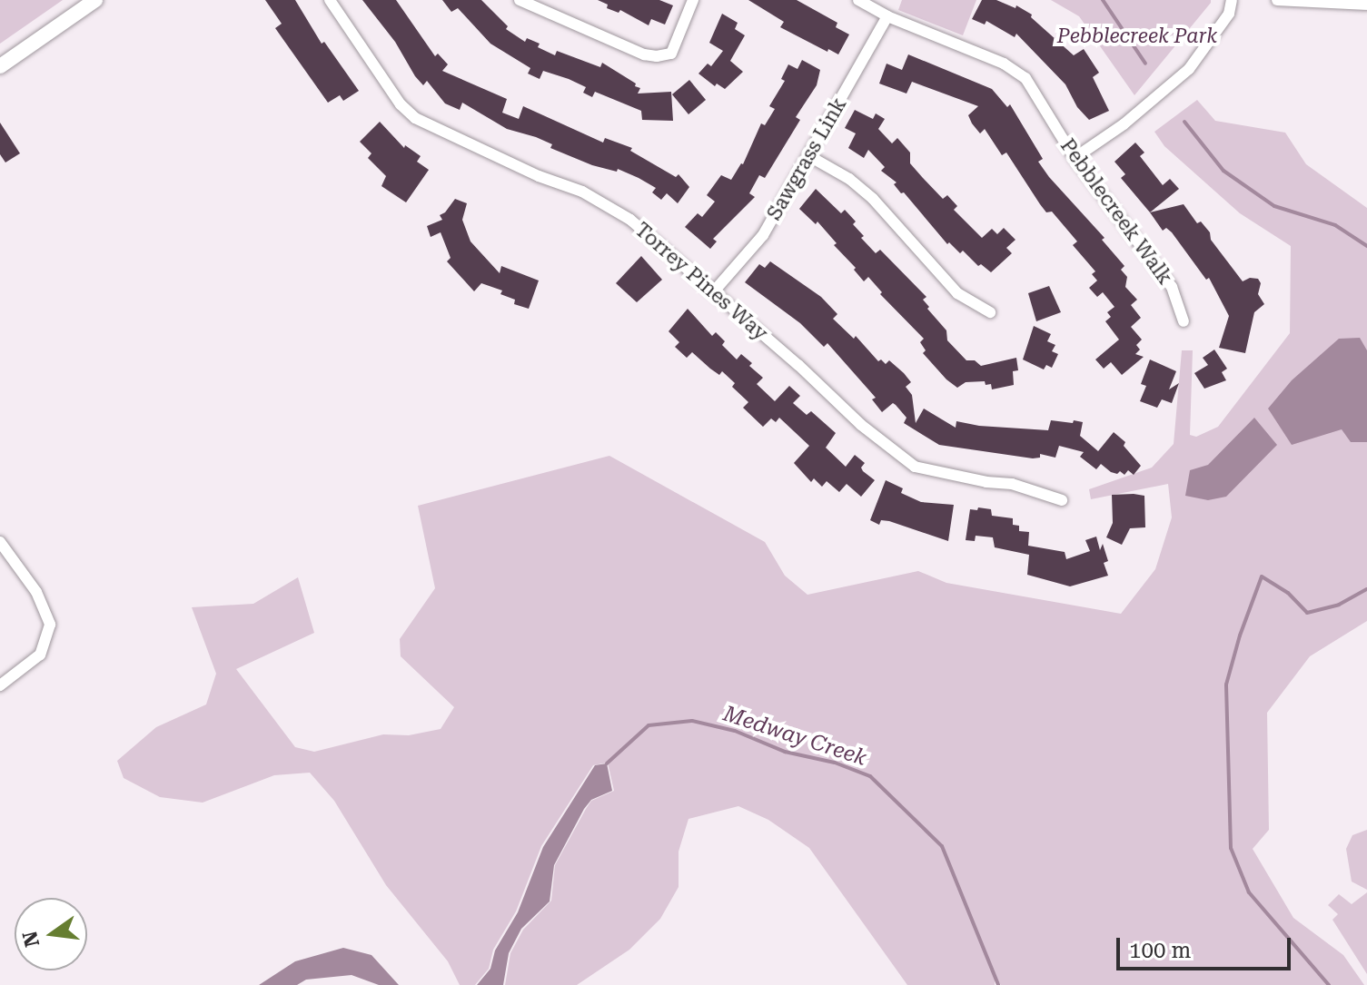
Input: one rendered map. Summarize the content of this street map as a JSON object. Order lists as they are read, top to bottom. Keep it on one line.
{"streets":{"street":["Sawgrass Link","Pebblecreek Walk","Torrey Pines Way"]},"crossings":[["Sawgrass Link","Pebblecreek Walk"],["Sawgrass Link","Torrey Pines Way"]],"water":["Medway Creek"],"parks":["Pebblecreek Park"],"scale_bar":"100 m","north":"left"}
